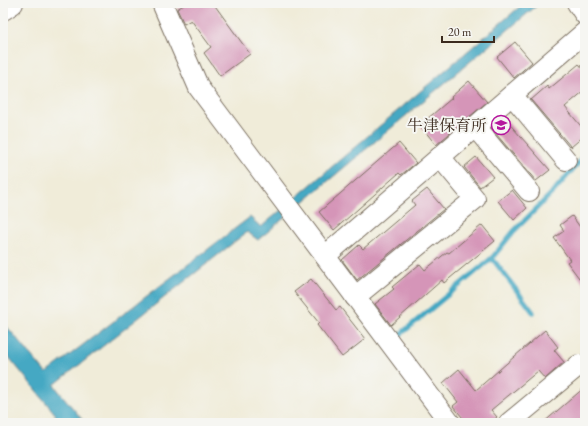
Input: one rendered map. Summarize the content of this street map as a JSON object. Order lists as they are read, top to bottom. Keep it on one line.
{"places":{"school or university":["牛津保育所"]},"scale_bar":"20 m"}
